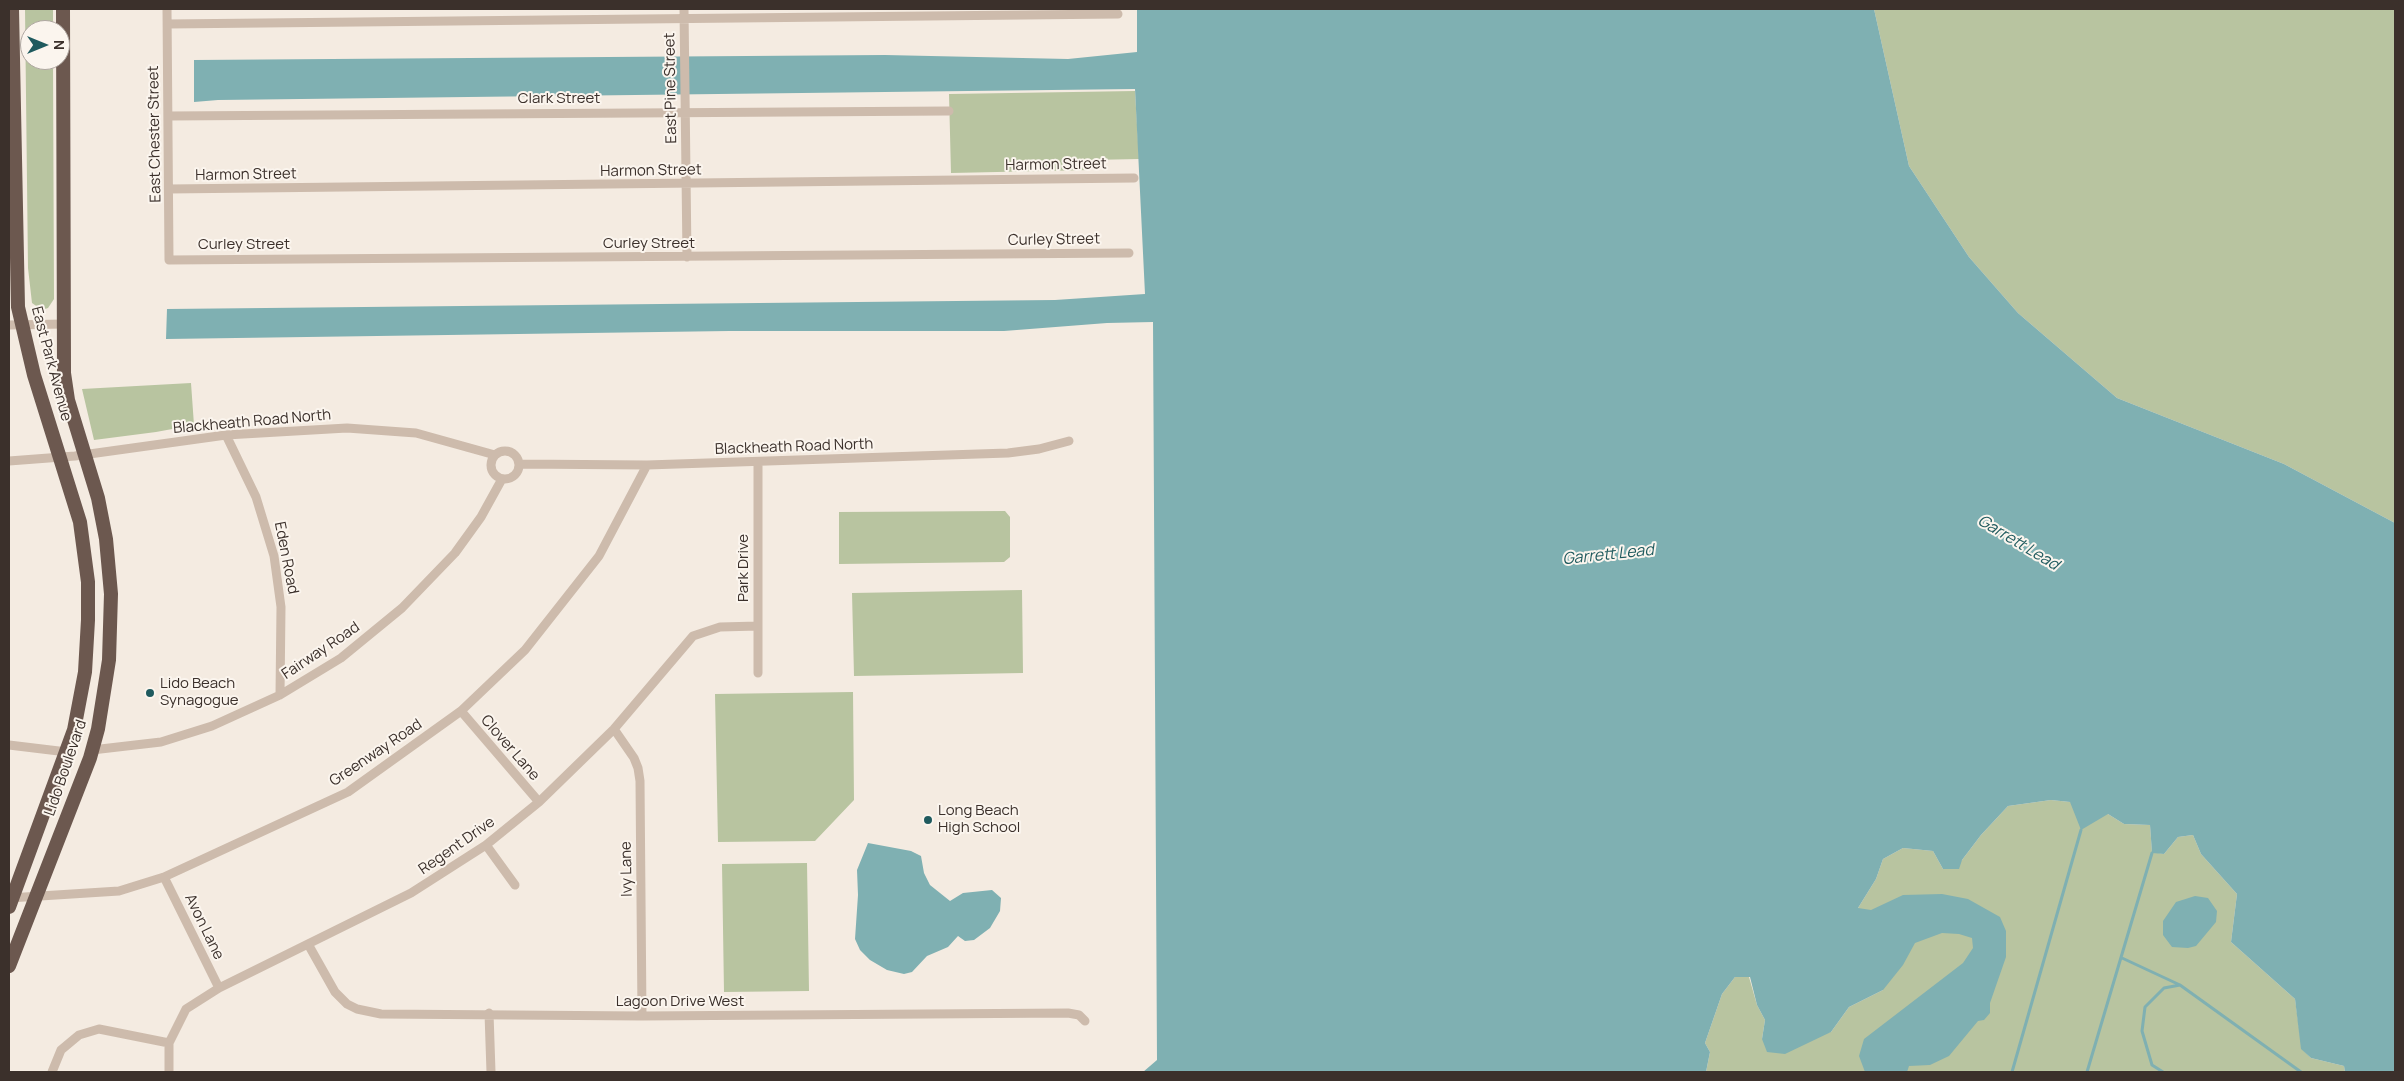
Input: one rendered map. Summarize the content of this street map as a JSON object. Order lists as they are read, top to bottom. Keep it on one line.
{"streets":{"highway":["East Park Avenue","Lido Boulevard"],"street":["East Pine Street","Clark Street","East Chester Street","Harmon Street","Curley Street","Blackheath Road North","Eden Road","Park Drive","Fairway Road","Clover Lane","Greenway Road","Regent Drive","Ivy Lane","Avon Lane","Lagoon Drive West"]},"crossings":[["East Pine Street","Clark Street"],["East Pine Street","Harmon Street"],["East Pine Street","Curley Street"],["Clark Street","East Chester Street"],["East Chester Street","Harmon Street"],["East Chester Street","Curley Street"],["East Park Avenue","Blackheath Road North"],["East Park Avenue","Lido Boulevard"],["Blackheath Road North","Eden Road"],["Blackheath Road North","Park Drive"],["Blackheath Road North","Fairway Road"],["Blackheath Road North","Greenway Road"],["Blackheath Road North","Lido Boulevard"],["Eden Road","Fairway Road"],["Park Drive","Regent Drive"],["Fairway Road","Lido Boulevard"],["Clover Lane","Greenway Road"],["Clover Lane","Regent Drive"],["Greenway Road","Lido Boulevard"],["Greenway Road","Avon Lane"],["Regent Drive","Ivy Lane"],["Regent Drive","Avon Lane"],["Regent Drive","Lagoon Drive West"],["Ivy Lane","Lagoon Drive West"]],"water":["Garrett Lead"],"places":["Lido Beach Synagogue","Long Beach High School"],"north":"right"}
